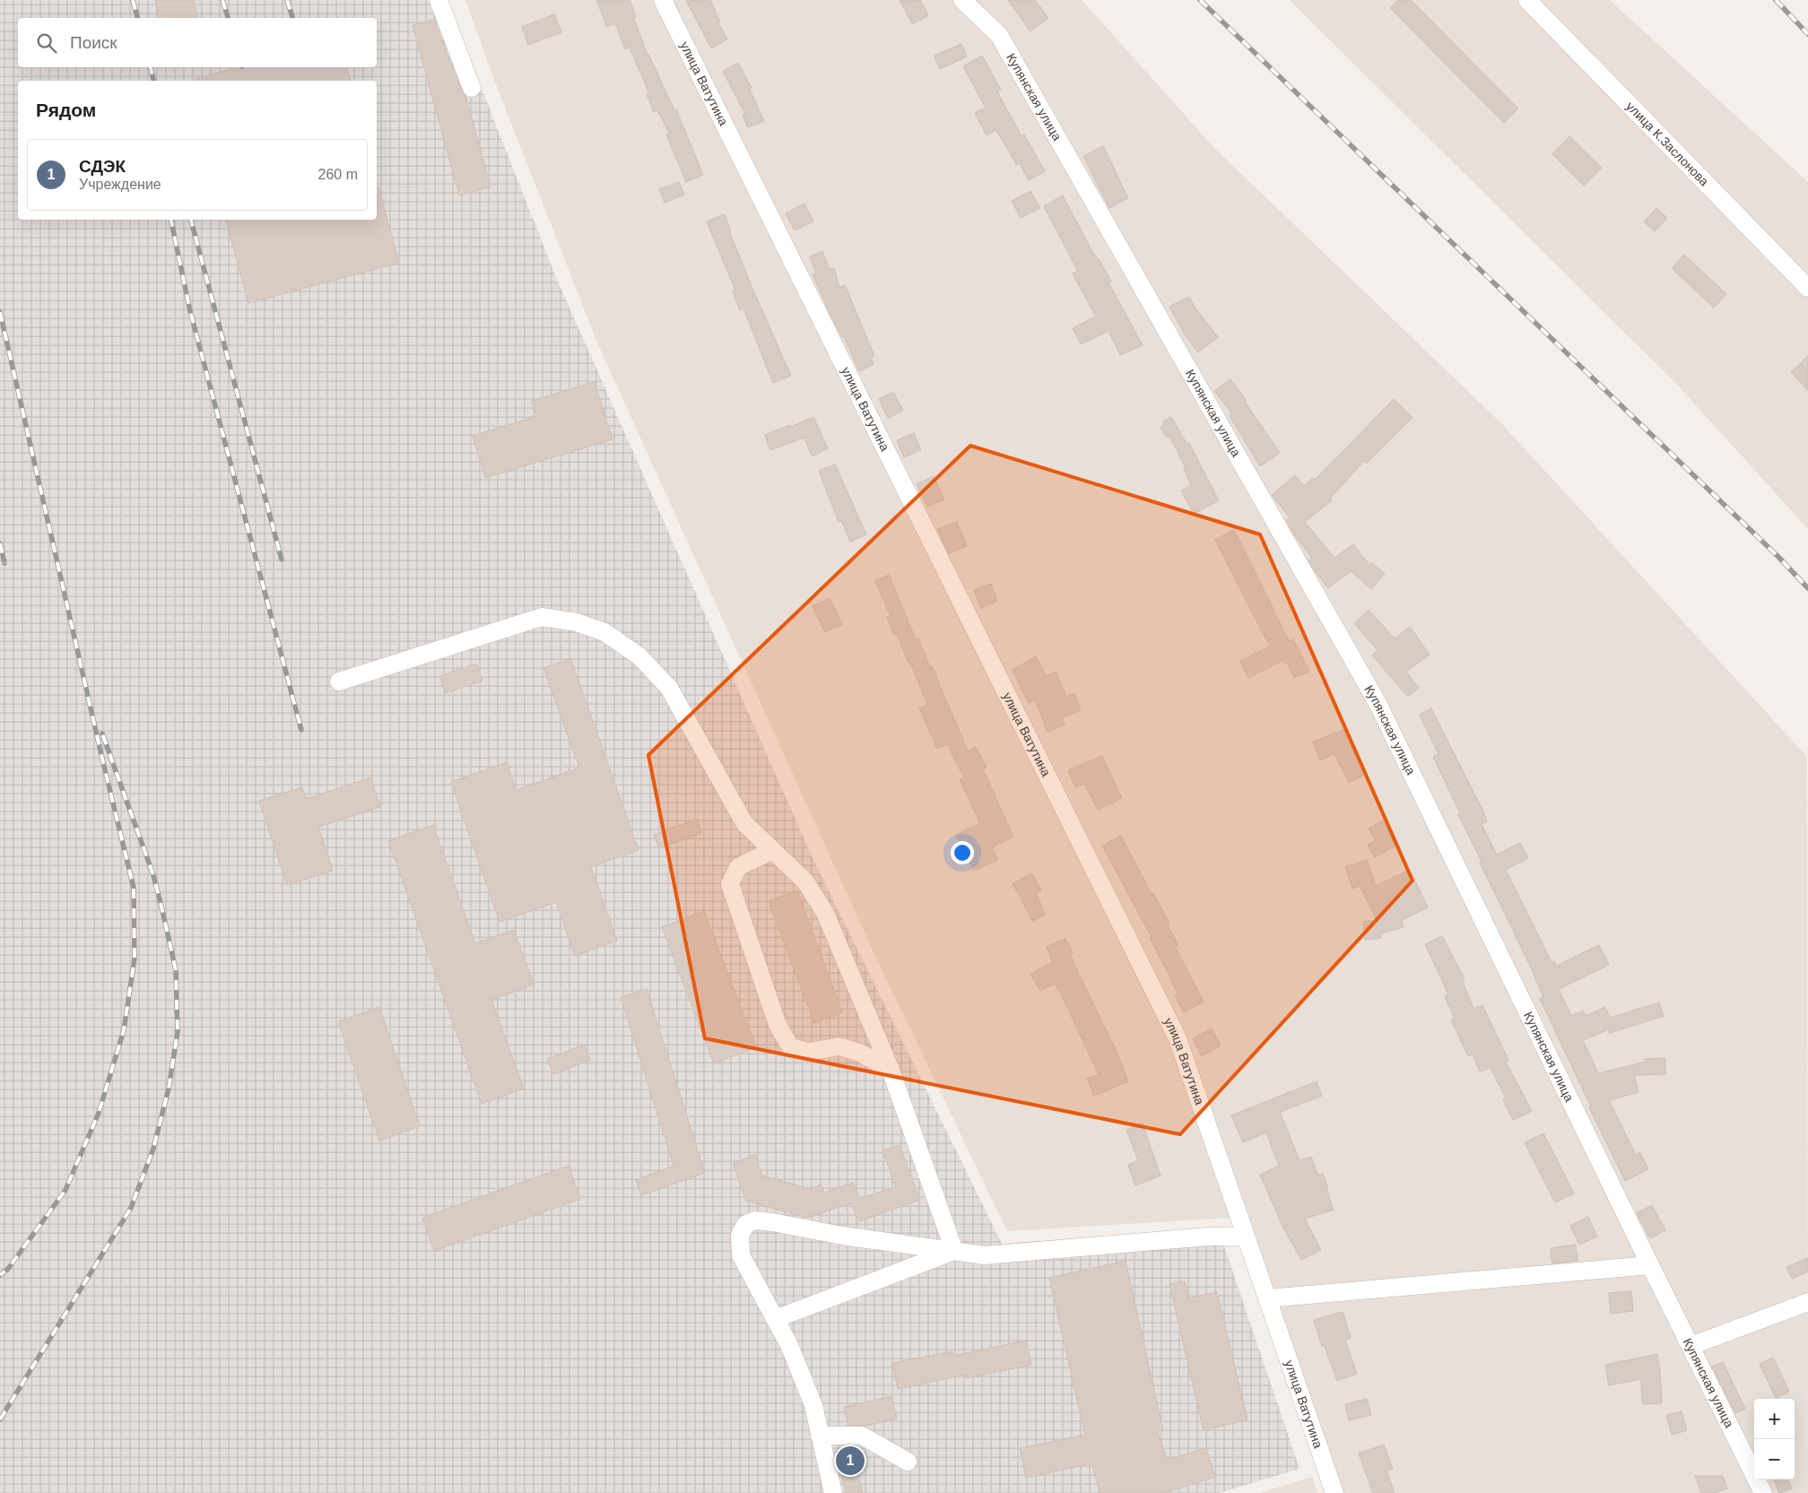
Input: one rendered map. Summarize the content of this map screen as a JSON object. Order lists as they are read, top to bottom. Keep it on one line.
{"streets":{"street":["улица Ватутина","Купянская улица","улица К.Заслонова"]},"page":{"search":"Поиск","heading":"Рядом","list":[{"mark":"1","name":"СДЭК","note":"Учреждение","value":"260 m"}],"map_buttons":["+","−"],"pins":"1"}}
